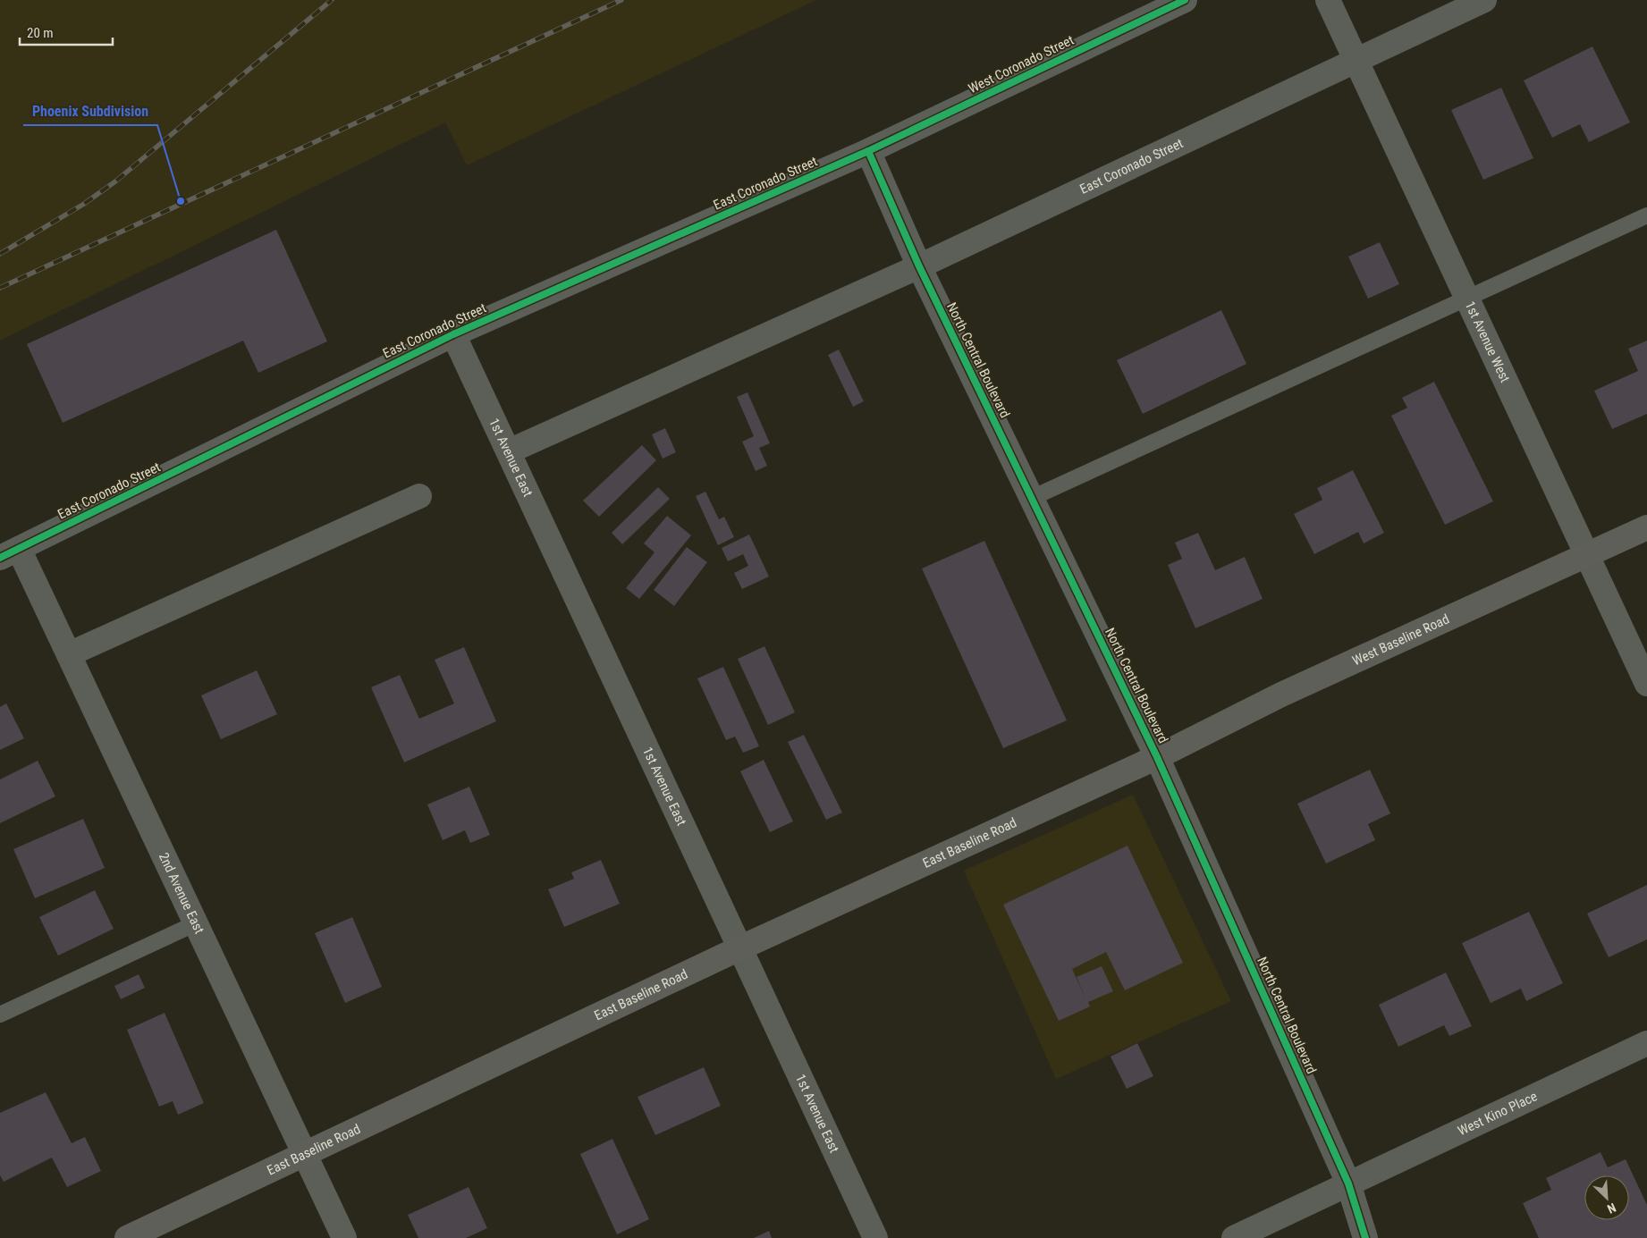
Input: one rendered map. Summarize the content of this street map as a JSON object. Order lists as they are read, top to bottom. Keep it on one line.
{"streets":{"main road":["West Baseline Road","East Baseline Road"],"street":["West Coronado Street","East Coronado Street","1st Avenue West","North Central Boulevard","1st Avenue East","2nd Avenue East","West Kino Place"]},"crossings":[["West Coronado Street","East Coronado Street"],["West Coronado Street","North Central Boulevard"],["East Coronado Street","1st Avenue West"],["East Coronado Street","North Central Boulevard"],["East Coronado Street","1st Avenue East"],["East Coronado Street","2nd Avenue East"],["1st Avenue West","West Baseline Road"],["North Central Boulevard","West Baseline Road"],["North Central Boulevard","East Baseline Road"],["North Central Boulevard","West Kino Place"],["1st Avenue East","East Baseline Road"],["West Baseline Road","East Baseline Road"],["East Baseline Road","2nd Avenue East"]],"places":["Phoenix Subdivision"],"scale_bar":"20 m","north":"bottom right"}
